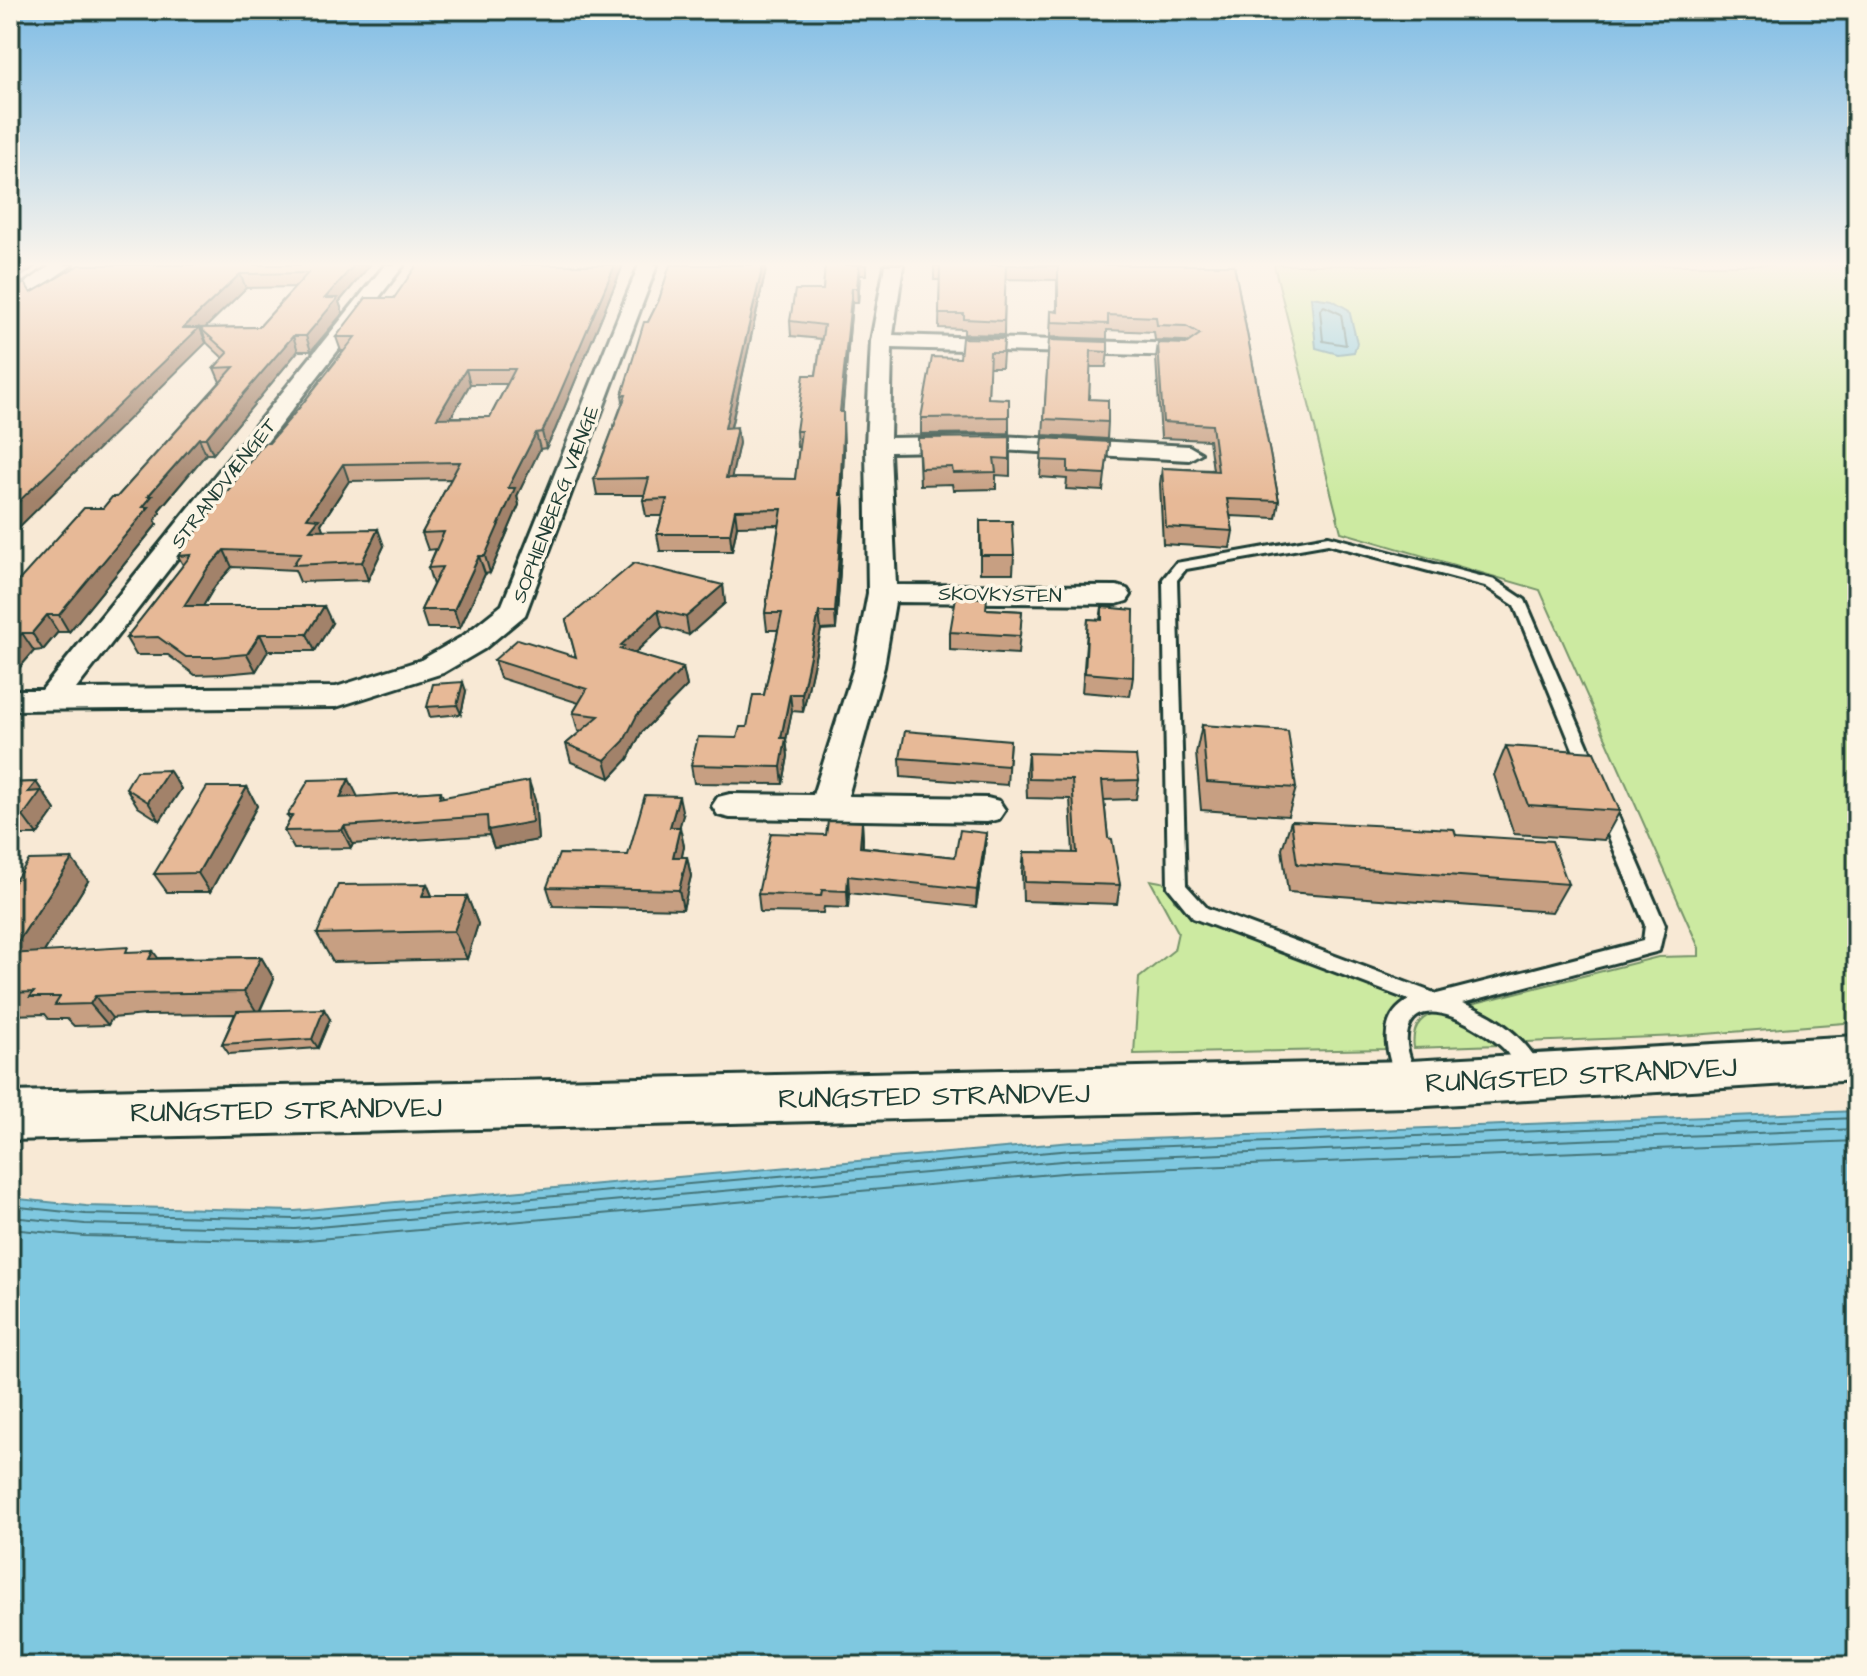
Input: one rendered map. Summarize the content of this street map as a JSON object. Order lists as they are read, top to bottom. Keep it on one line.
{"streets":{"main road":["RUNGSTED STRANDVEJ"],"street":["STRANDVÆNGET","SOPHIENBERG VÆNGE","SKOVKYSTEN"]},"crossings":[["STRANDVÆNGET","SOPHIENBERG VÆNGE"]]}
